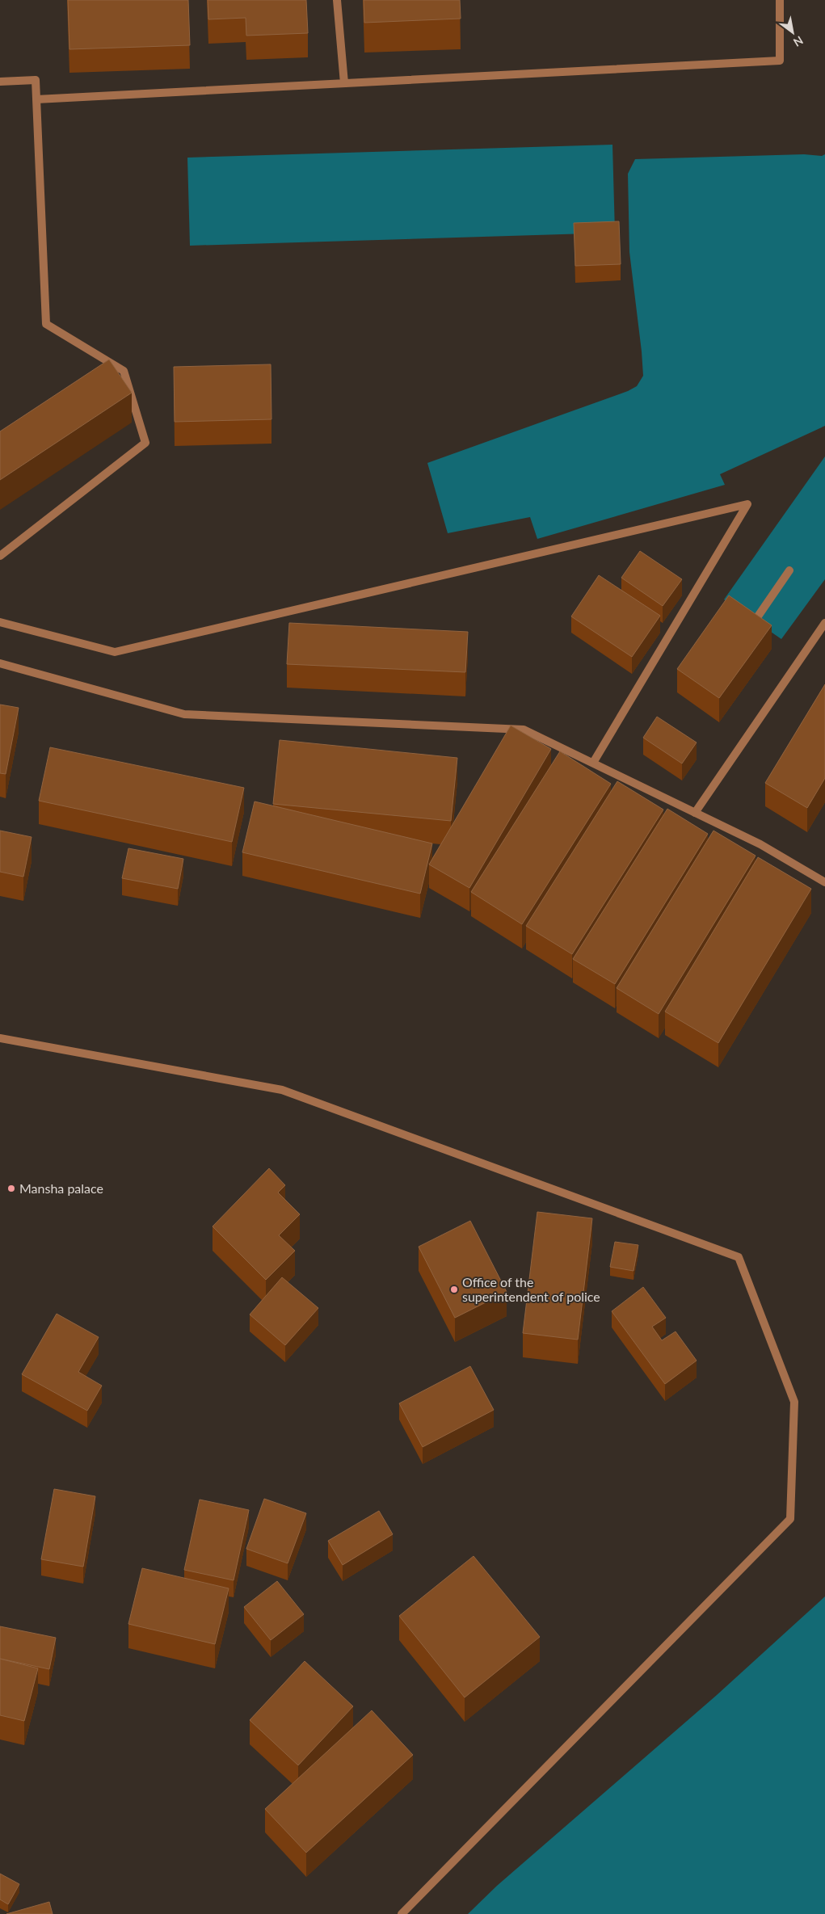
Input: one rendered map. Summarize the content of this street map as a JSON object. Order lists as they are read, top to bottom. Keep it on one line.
{"places":["Mansha palace","Office of the superintendent of police"],"north":"bottom right"}
